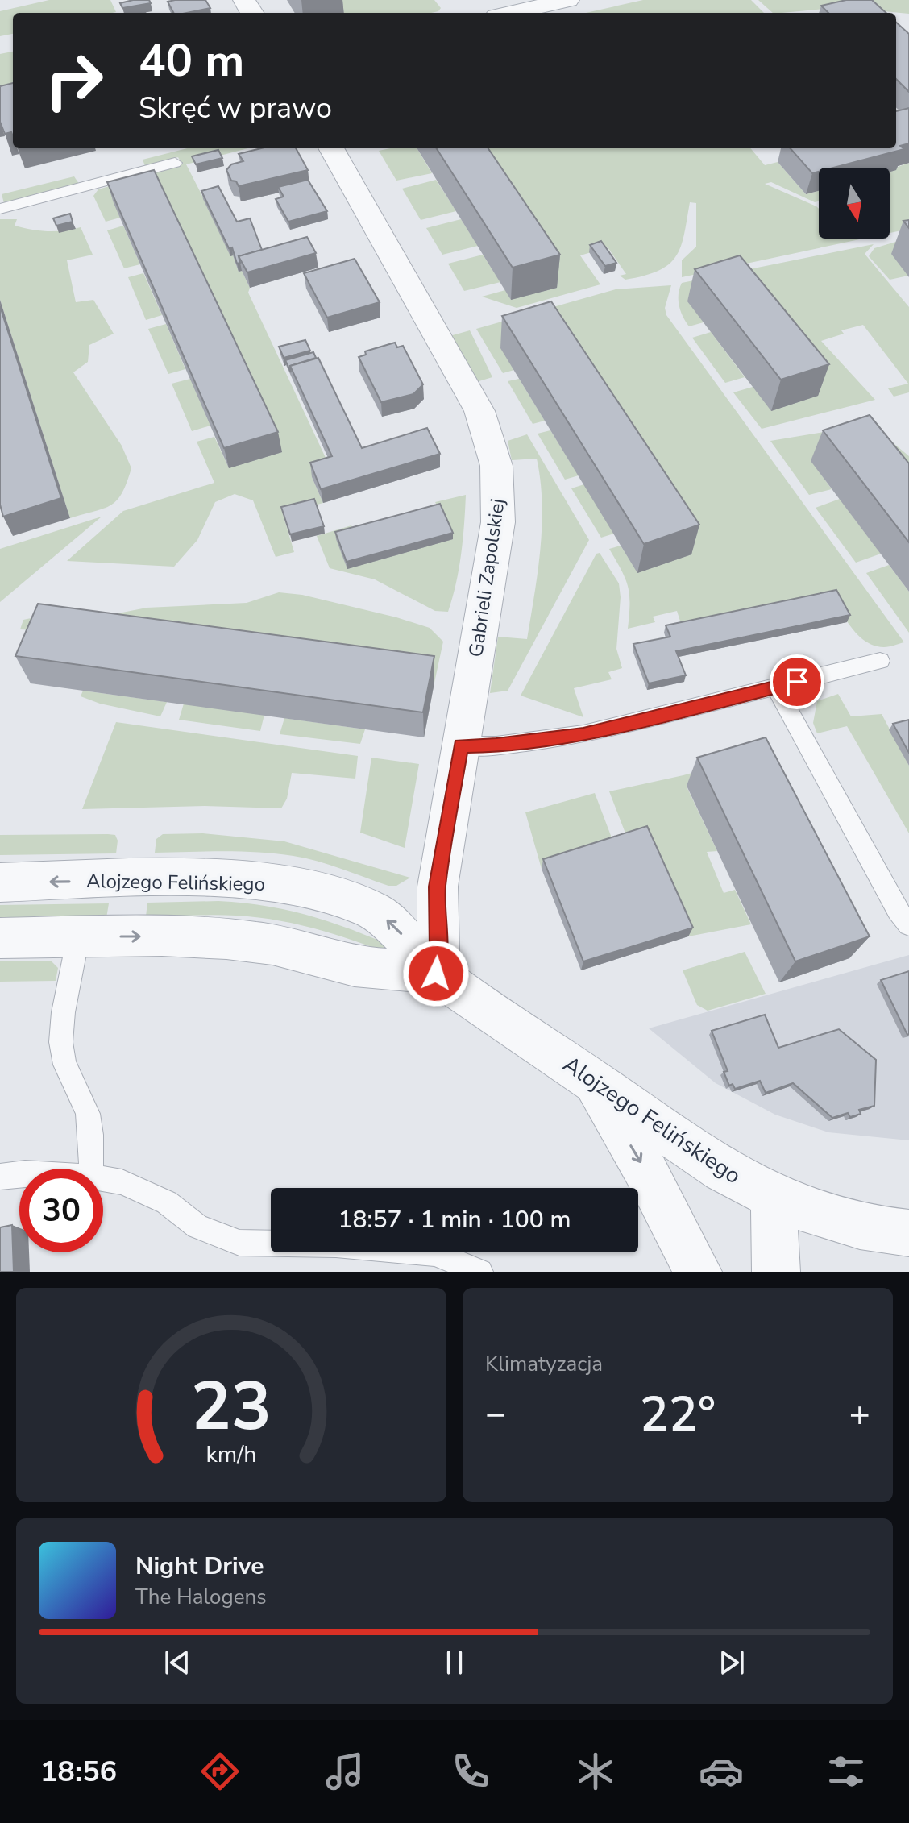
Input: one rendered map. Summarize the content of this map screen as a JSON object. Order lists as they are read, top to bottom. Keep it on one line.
{"streets":{"street":["Gabrieli Zapolskiej","Alojzego Felińskiego"]},"crossings":[["Gabrieli Zapolskiej","Alojzego Felińskiego"]],"north":"bottom","page":{"turn":["40 m","Skręć w prawo"],"limit":"30","trip":"18:57 · 1 min · 100 m","tile":"Klimatyzacja","heat":["−","22°","+"],"song":["Night Drive","The Halogens"],"tabs":"18:56","gauge":["23","km/h"]}}
